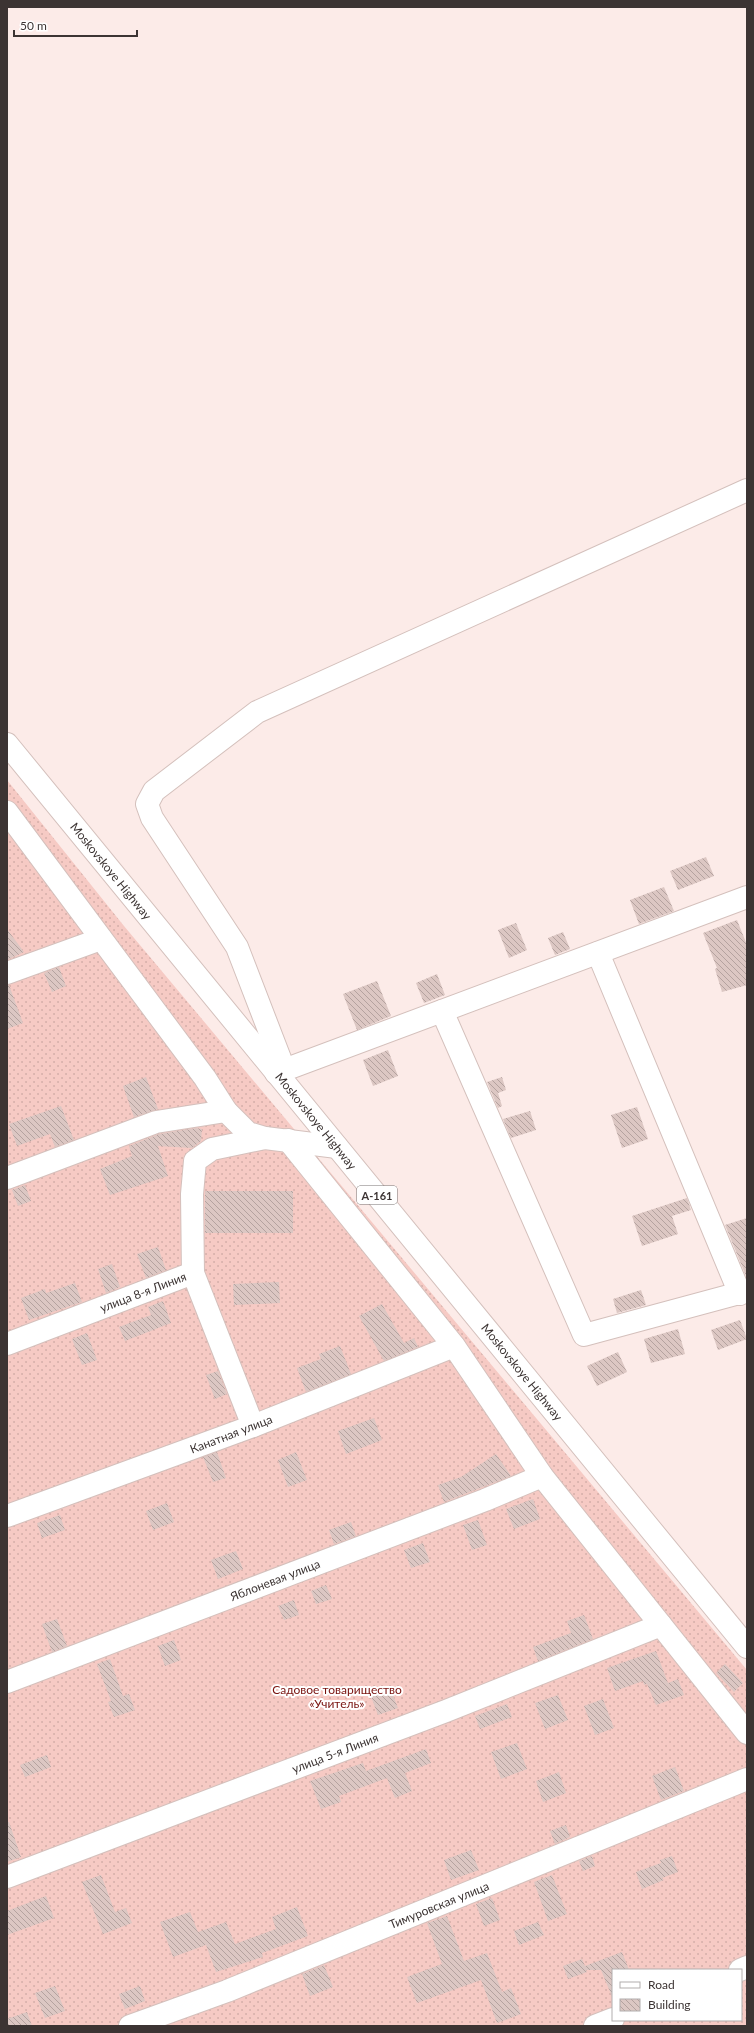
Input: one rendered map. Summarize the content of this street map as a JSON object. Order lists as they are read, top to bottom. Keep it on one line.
{"streets":{"main road":["Moskovskoye Highway","А-161","улица 8-я Линия","Канатная улица","Яблоневая улица","улица 5-я Линия","Тимуровская улица"]},"crossings":[["улица 8-я Линия","Канатная улица"]],"parks":["Садовое товарищество «Учитель»"],"legend":["Road","Building"],"scale_bar":"50 m"}
